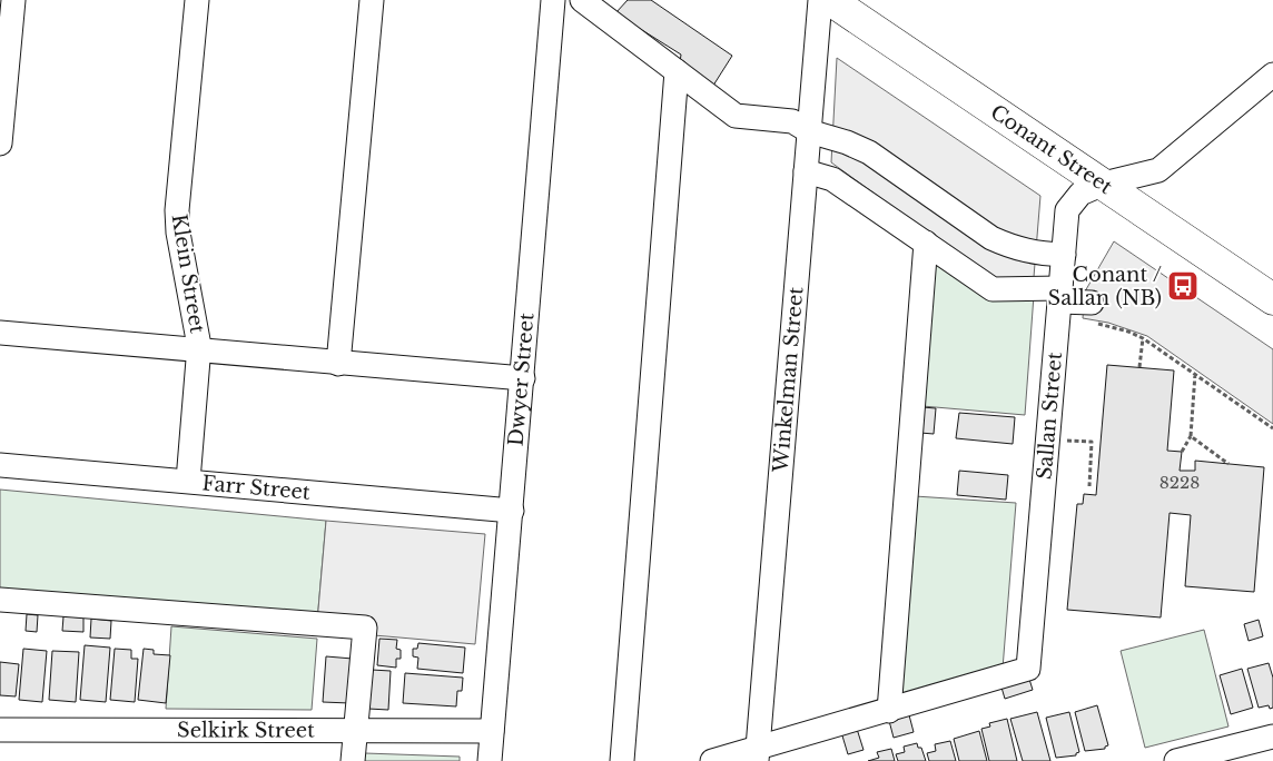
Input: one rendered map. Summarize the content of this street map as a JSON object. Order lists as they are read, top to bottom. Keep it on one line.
{"streets":{"main road":["Conant Street"],"street":["Klein Street","Dwyer Street","Winkelman Street","Sallan Street","Farr Street","Selkirk Street"]},"crossings":[["Conant Street","Sallan Street"],["Klein Street","Farr Street"],["Dwyer Street","Farr Street"],["Dwyer Street","Selkirk Street"]],"places":{"bus stop":["Conant / Sallan (NB)"]},"house_numbers":["8228"]}
